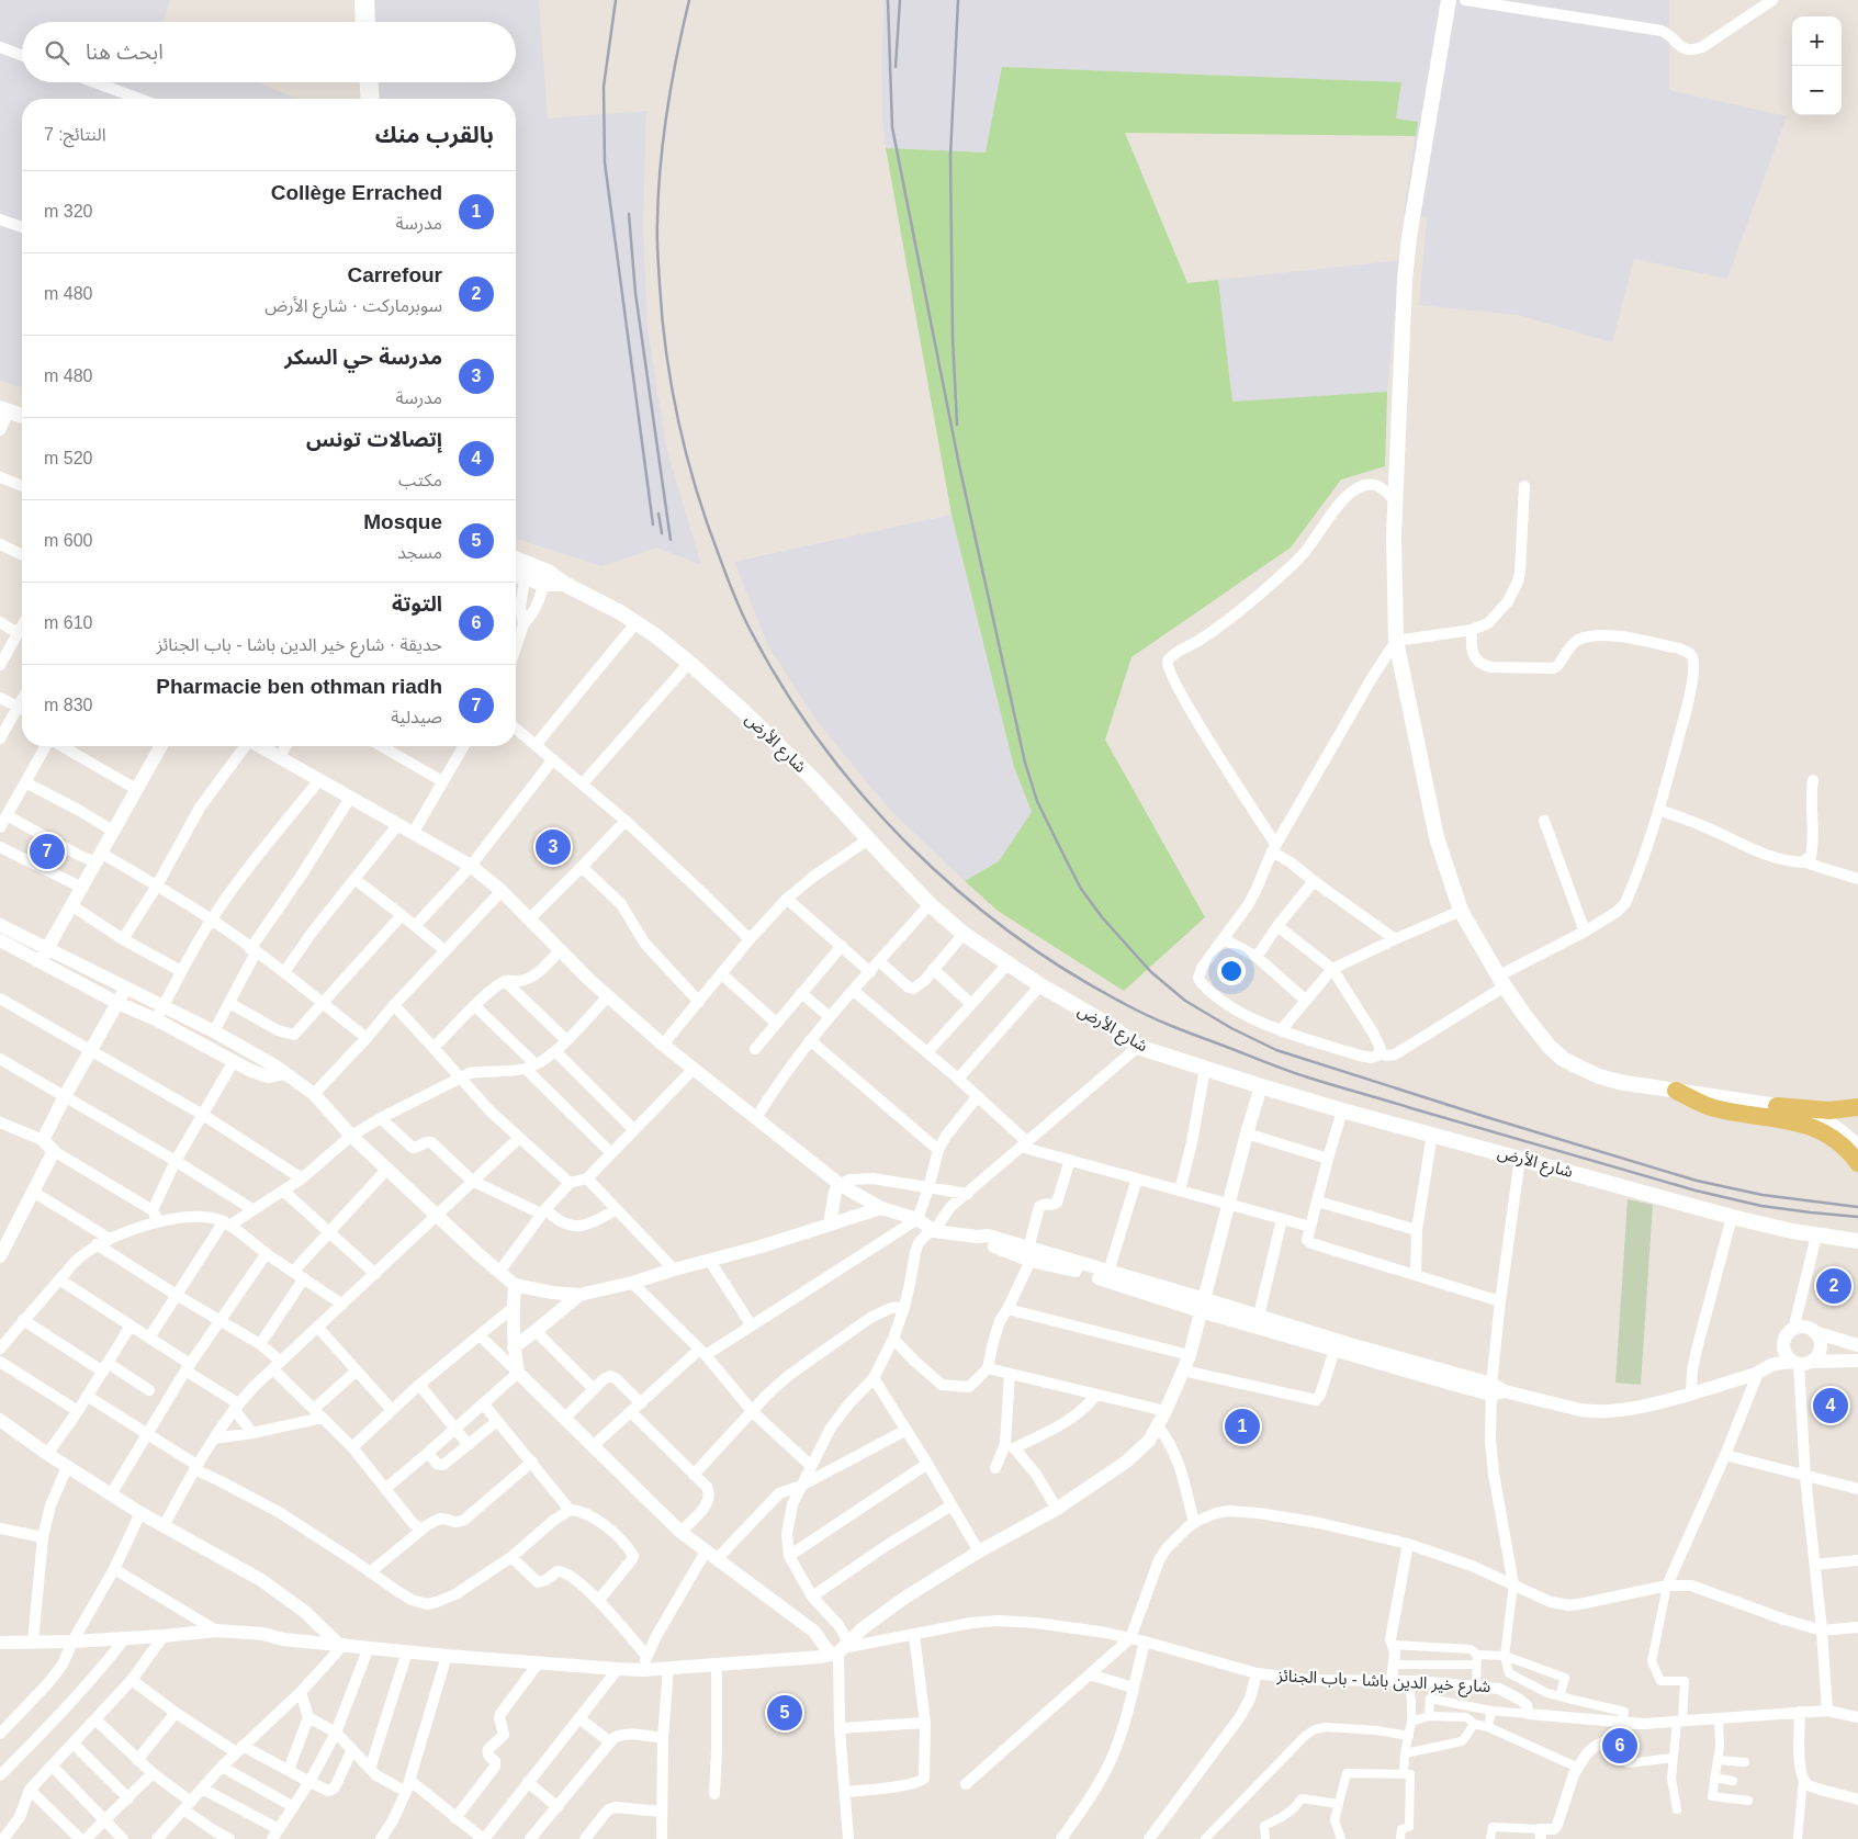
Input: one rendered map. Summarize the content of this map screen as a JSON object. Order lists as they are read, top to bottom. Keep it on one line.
{"streets":{"main road":["شارع الأرض"],"street":["شارع خير الدين باشا - باب الجنائز"]},"page":{"map_buttons":["+","−"],"search":"ابحث هنا","heading":["بالقرب منك","النتائج: 7"],"list":[{"mark":"1","name":"Collège Errached","note":"مدرسة","value":"320 m"},{"mark":"2","name":"Carrefour","note":"سوبرماركت · شارع الأرض","value":"480 m"},{"mark":"3","name":"مدرسة حي السكر","note":"مدرسة","value":"480 m"},{"mark":"4","name":"إتصالات تونس","note":"مكتب","value":"520 m"},{"mark":"5","name":"Mosque","note":"مسجد","value":"600 m"},{"mark":"6","name":"التوتة","note":"حديقة · شارع خير الدين باشا - باب الجنائز","value":"610 m"},{"mark":"7","name":"Pharmacie ben othman riadh","note":"صيدلية","value":"830 m"}],"pins":["3","7","2","4","1","5","6"]}}
